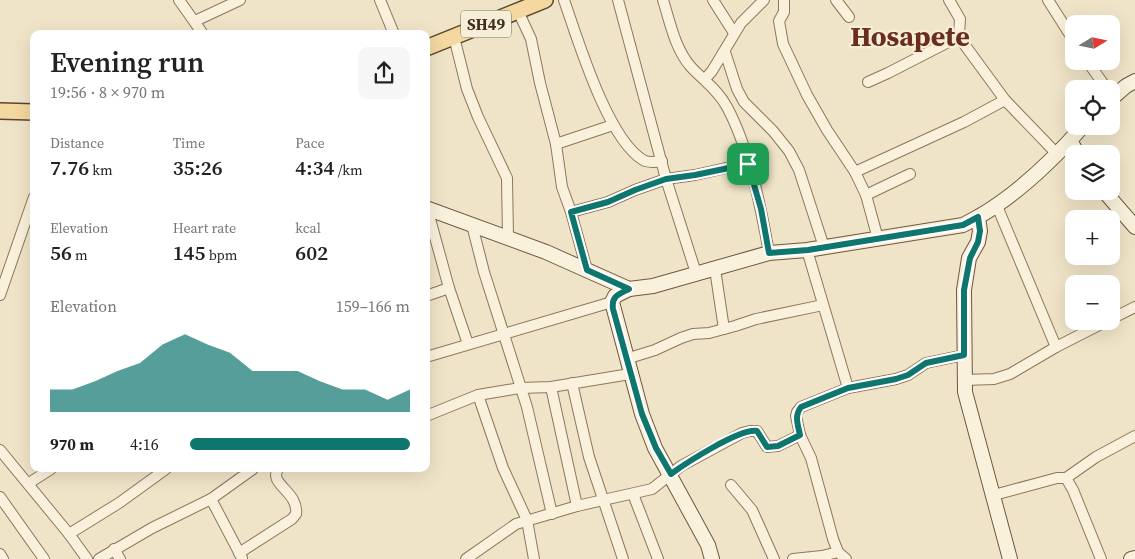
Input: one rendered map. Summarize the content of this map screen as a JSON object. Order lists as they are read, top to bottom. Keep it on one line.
{"streets":{"main road":["SH49"]},"districts":["Hosapete"],"north":"right","page":{"map_buttons":["+","−"],"heading":["Evening run","19:56 · 8 × 970 m"],"stats":[["Distance","7.76 km"],["Time","35:26"],["Pace","4:34 /km"],["Elevation","56 m"],["Heart rate","145 bpm"],["kcal","602"]],"chart":["Elevation","159–166 m"],"list":[{"name":"970 m","note":"4:16"}]}}
